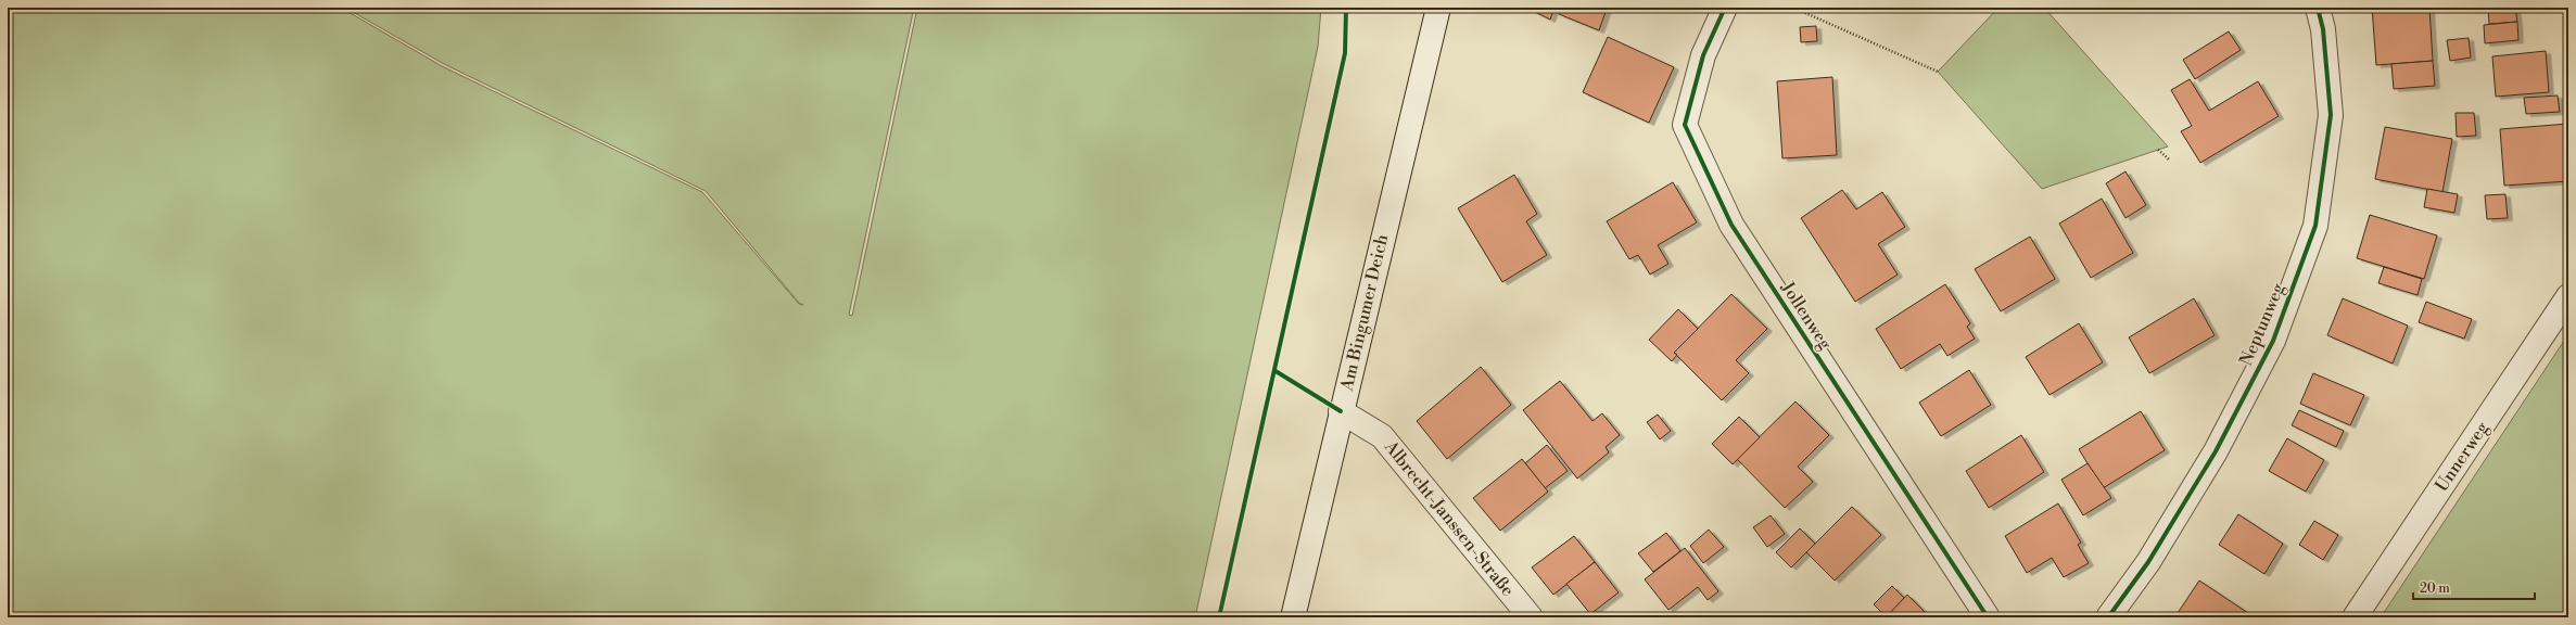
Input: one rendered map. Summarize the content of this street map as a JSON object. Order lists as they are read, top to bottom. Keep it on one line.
{"streets":{"street":["Am Bingumer Deich","Jollenweg","Neptunweg","Unnerweg","Albrecht-Janssen-Straße"]},"crossings":[["Am Bingumer Deich","Albrecht-Janssen-Straße"]],"scale_bar":"20 m"}
